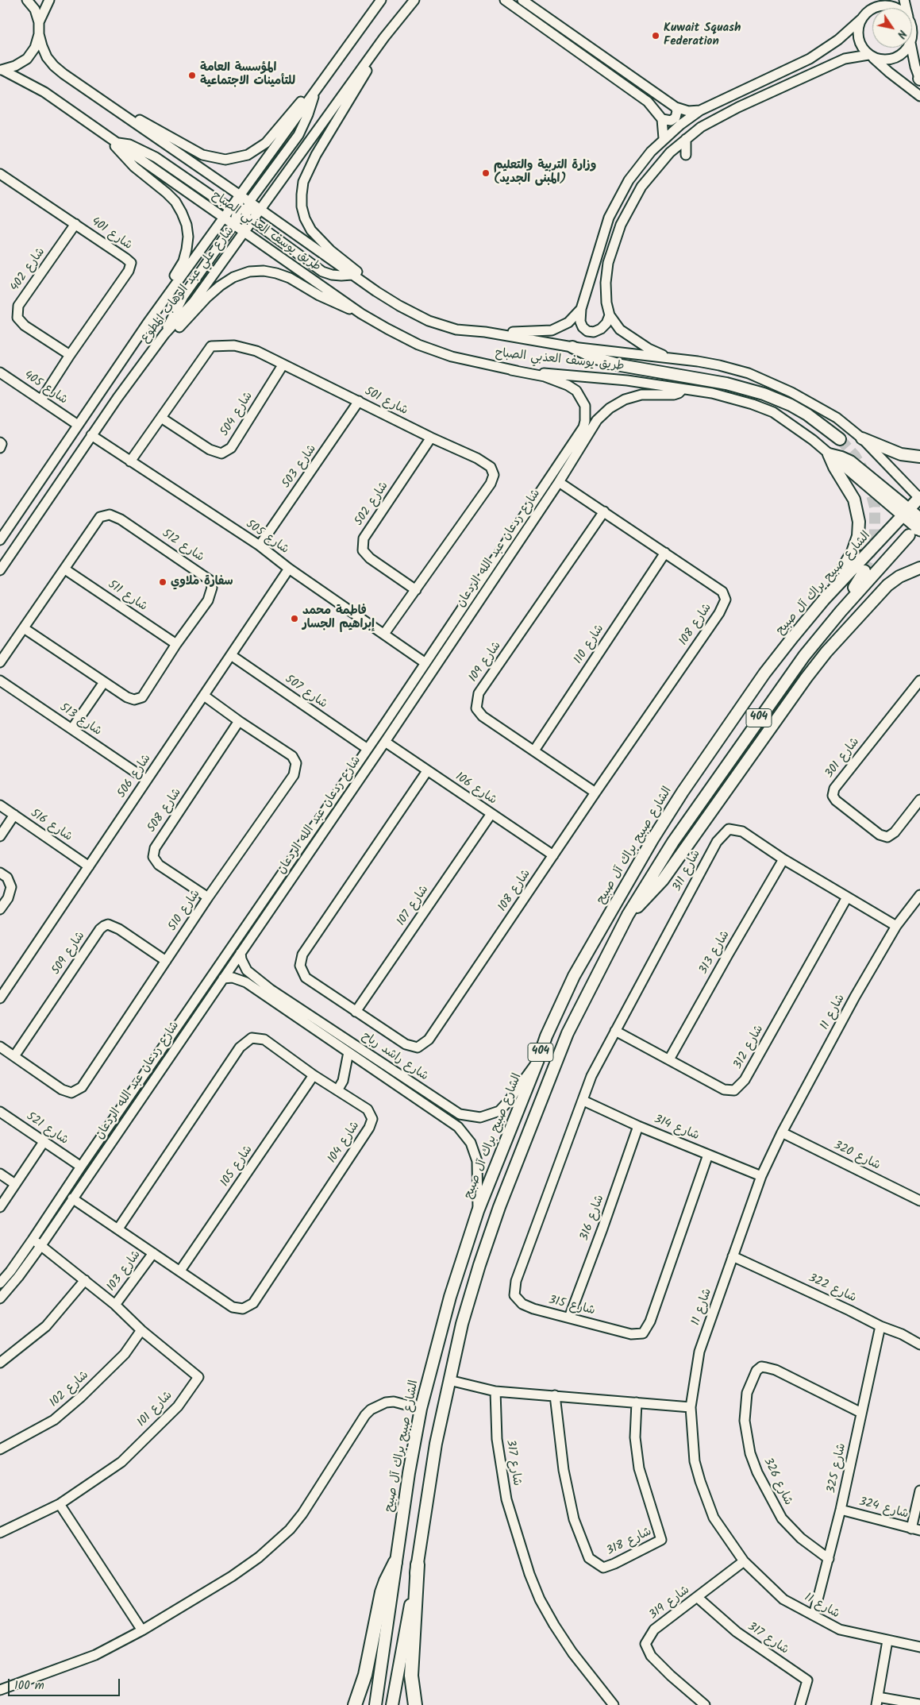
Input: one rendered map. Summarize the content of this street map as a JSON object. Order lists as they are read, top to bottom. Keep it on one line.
{"streets":{"main road":["الشارع صبيح براك آل صبيح","404"],"street":["طريق يوسف العذبي الصباح","شارع 401","شارع 402","شارع علي عبد الوهاب المطوع","شارع 405","شارع 501","شارع 504","شارع 503","شارع 502","شارع 505","شارع 512","شارع ردعان عبد الله الردعان","شارع 511","شارع 108","شارع 110","شارع 109","شارع 507","شارع 513","شارع 301","شارع 506","شارع 106","شارع 508","شارع 516","شارع 311","شارع 107","شارع 510","شارع 313","شارع 509","شارع 11","شارع 312","شارع راشد رباح","شارع 314","شارع 521","شارع 104","شارع 320","شارع 105","شارع 316","شارع 103","شارع 322","شارع 315","شارع 102","شارع 101","شارع 317","شارع 325","شارع 326","شارع 324","شارع 318","شارع 319"]},"crossings":[["طريق يوسف العذبي الصباح","شارع علي عبد الوهاب المطوع"],["طريق يوسف العذبي الصباح","شارع ردعان عبد الله الردعان"],["طريق يوسف العذبي الصباح","الشارع صبيح براك آل صبيح"],["شارع 401","شارع 402"],["شارع 401","شارع 405"],["شارع علي عبد الوهاب المطوع","شارع 405"],["شارع علي عبد الوهاب المطوع","شارع 505"],["شارع 501","شارع 504"],["شارع 501","شارع 503"],["شارع 501","شارع 502"],["شارع 501","شارع 505"],["شارع 503","شارع 505"],["شارع 505","شارع ردعان عبد الله الردعان"],["شارع 505","شارع 506"],["شارع 512","شارع 511"],["شارع ردعان عبد الله الردعان","شارع 108"],["شارع ردعان عبد الله الردعان","شارع 507"],["شارع ردعان عبد الله الردعان","شارع 106"],["شارع ردعان عبد الله الردعان","شارع راشد رباح"],["شارع ردعان عبد الله الردعان","شارع 521"],["شارع ردعان عبد الله الردعان","شارع 104"],["شارع ردعان عبد الله الردعان","شارع 101"],["الشارع صبيح براك آل صبيح","شارع راشد رباح"],["شارع 108","شارع 110"],["شارع 108","شارع 109"],["شارع 108","شارع 106"],["شارع 108","شارع 107"],["شارع 110","شارع 109"],["شارع 507","شارع 506"],["شارع 513","شارع 506"],["شارع 506","شارع 516"],["شارع 506","شارع 510"],["شارع 106","شارع 107"],["شارع 508","شارع 510"],["شارع 311","شارع 313"],["شارع 311","شارع 11"],["شارع 311","شارع 312"],["شارع 311","شارع 314"],["شارع 311","شارع 315"],["شارع 510","شارع 509"],["شارع 313","شارع 312"],["شارع 11","شارع 314"],["شارع 11","شارع 320"],["شارع 11","شارع 322"],["شارع 11","شارع 325"],["شارع 11","شارع 319"],["شارع 314","شارع 316"],["شارع 314","شارع 315"],["شارع 104","شارع 105"],["شارع 104","شارع 103"],["شارع 316","شارع 315"],["شارع 103","شارع 101"],["شارع 322","شارع 325"],["شارع 102","شارع 101"],["شارع 317","شارع 319"],["شارع 325","شارع 326"],["شارع 325","شارع 324"]],"places":["Kuwait Squash Federation","المؤسسة العامة للتأمينات الاجتماعية","وزارة التربية والتعليم (المبنى الجديد)","سفارة ملاوي","فاطمة محمد إبراهيم الجسار"],"scale_bar":"100 m","north":"bottom right"}
